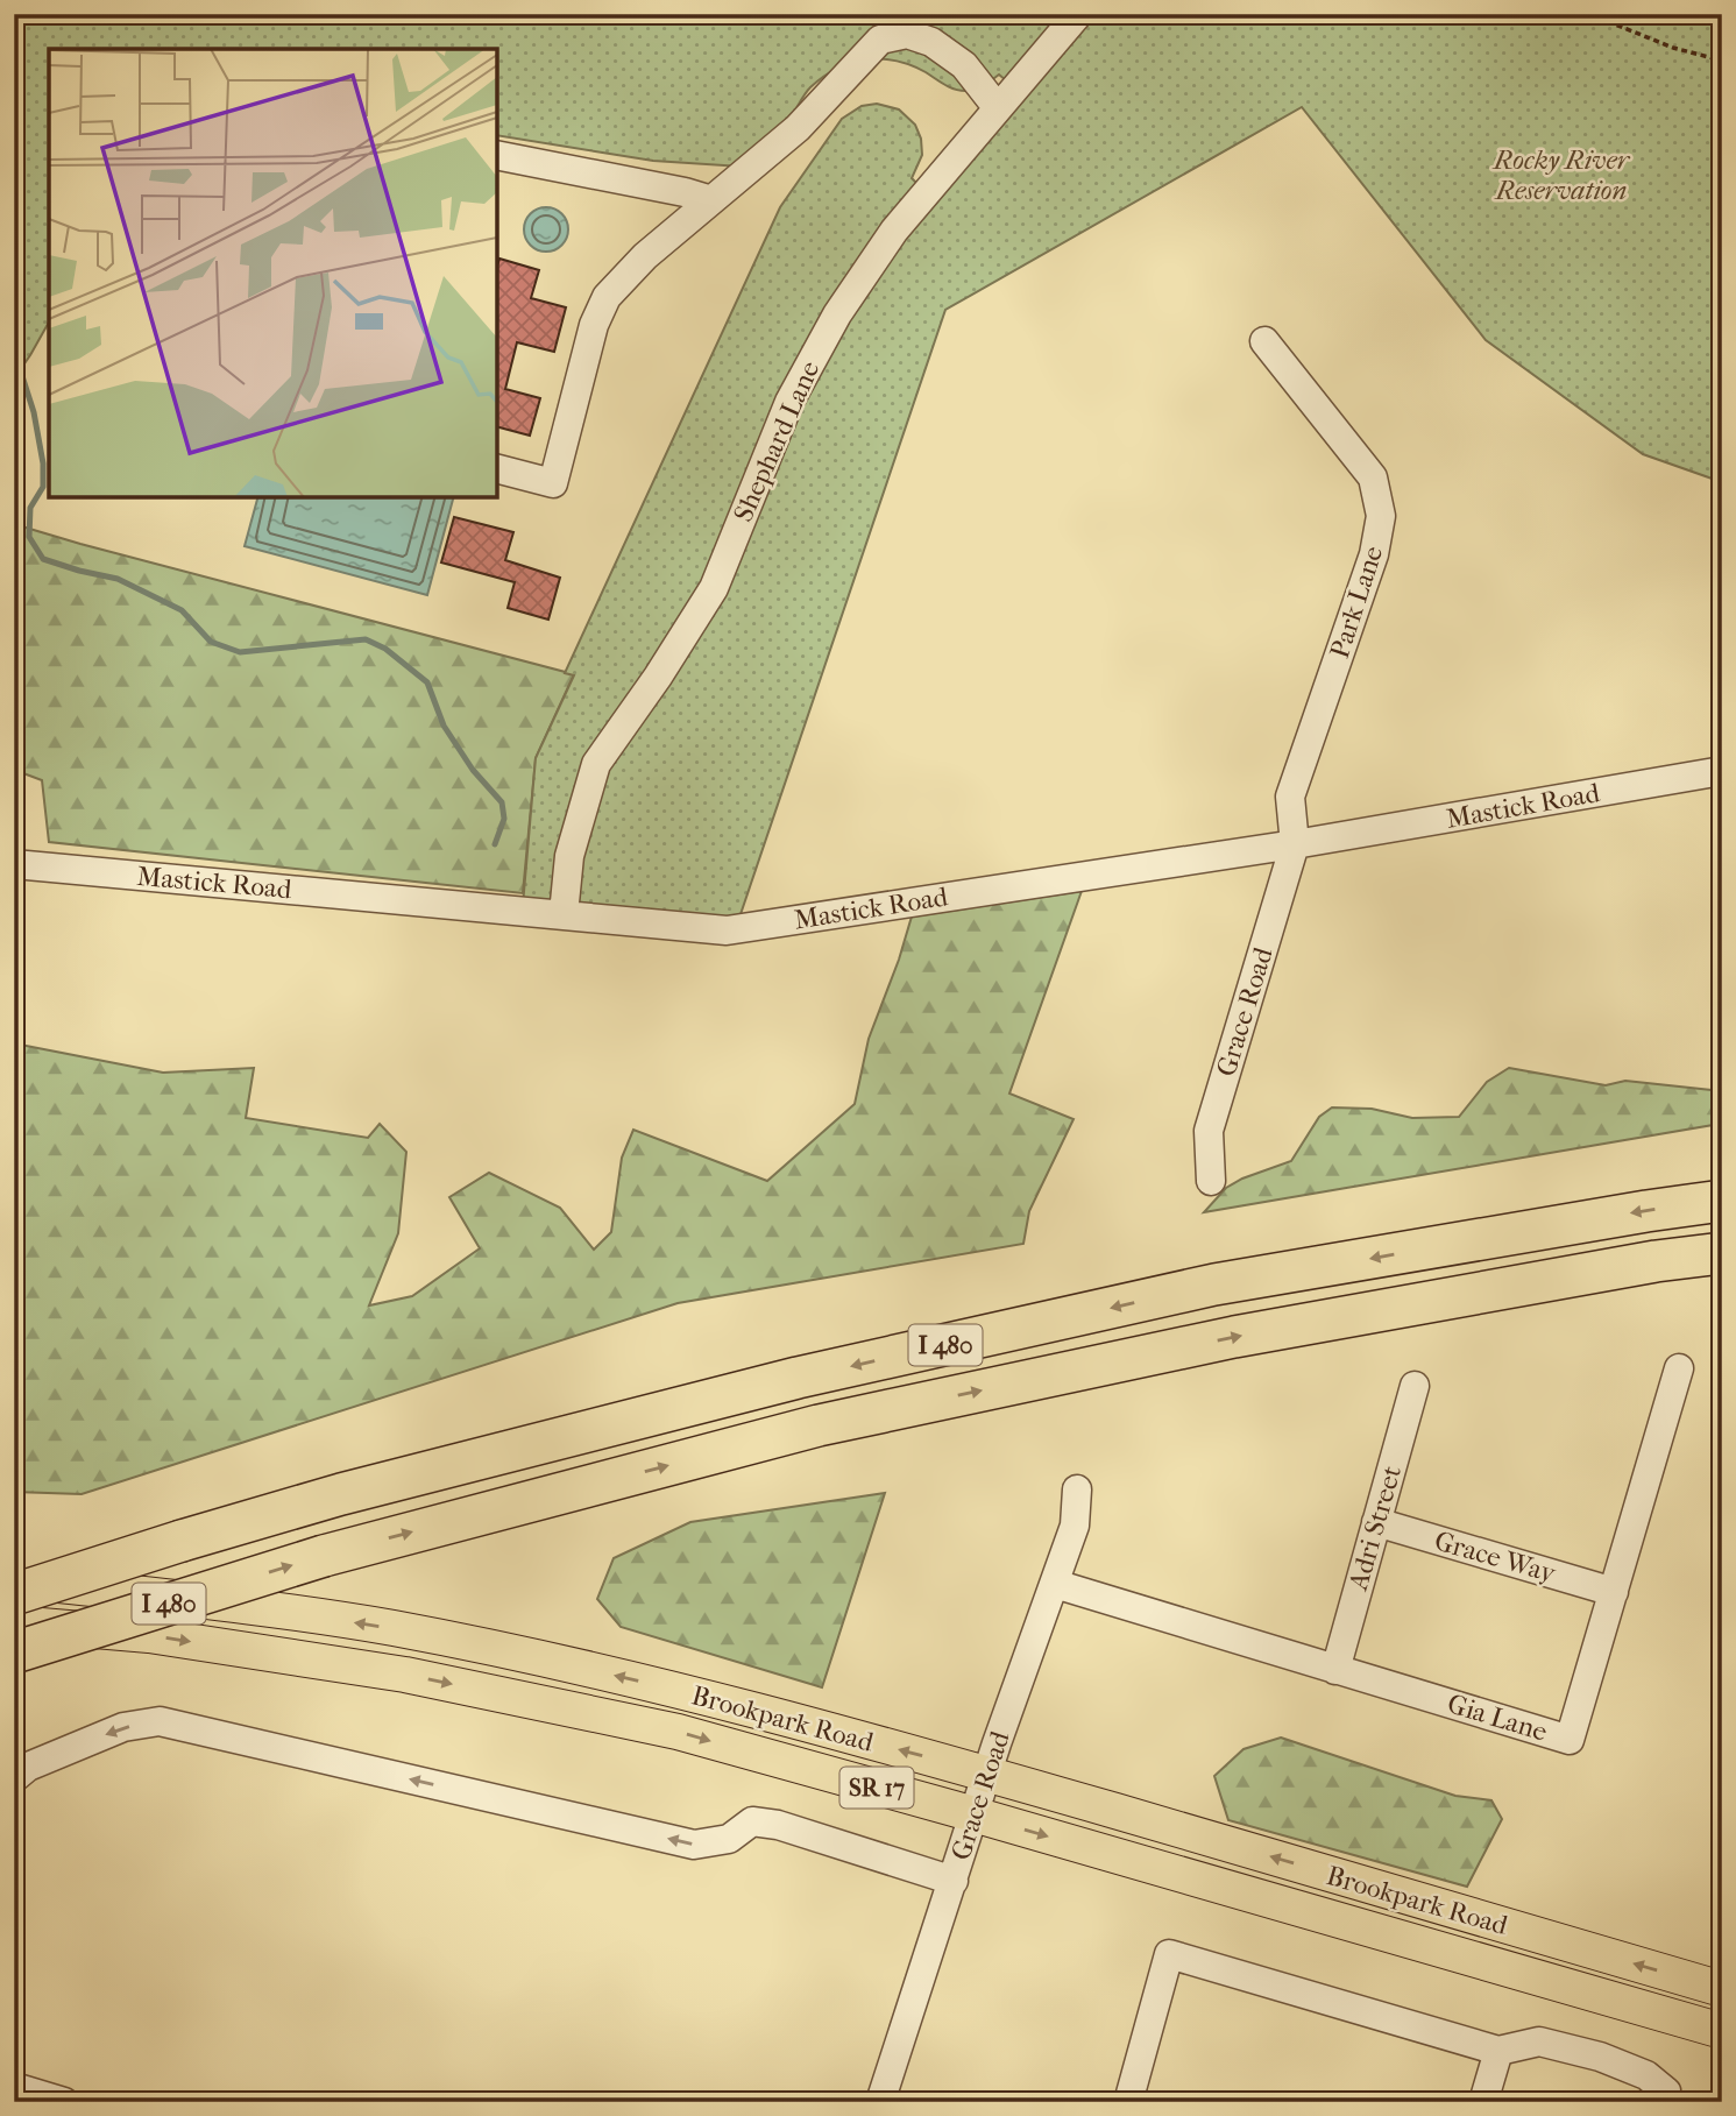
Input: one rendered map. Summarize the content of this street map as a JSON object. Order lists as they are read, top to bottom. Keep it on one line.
{"streets":{"highway":["I 480"],"main road":["Brookpark Road","SR 17"],"street":["Shephard Lane","Park Lane","Mastick Road","Grace Road","Adri Street","Grace Way","Gia Lane"]},"crossings":[["Shephard Lane","Mastick Road"],["Park Lane","Mastick Road"],["Park Lane","Grace Road"],["Mastick Road","Grace Road"],["Grace Road","Gia Lane"],["Grace Road","Brookpark Road"],["Adri Street","Grace Way"],["Adri Street","Gia Lane"],["Grace Way","Gia Lane"]],"parks":["Rocky River Reservation"]}
